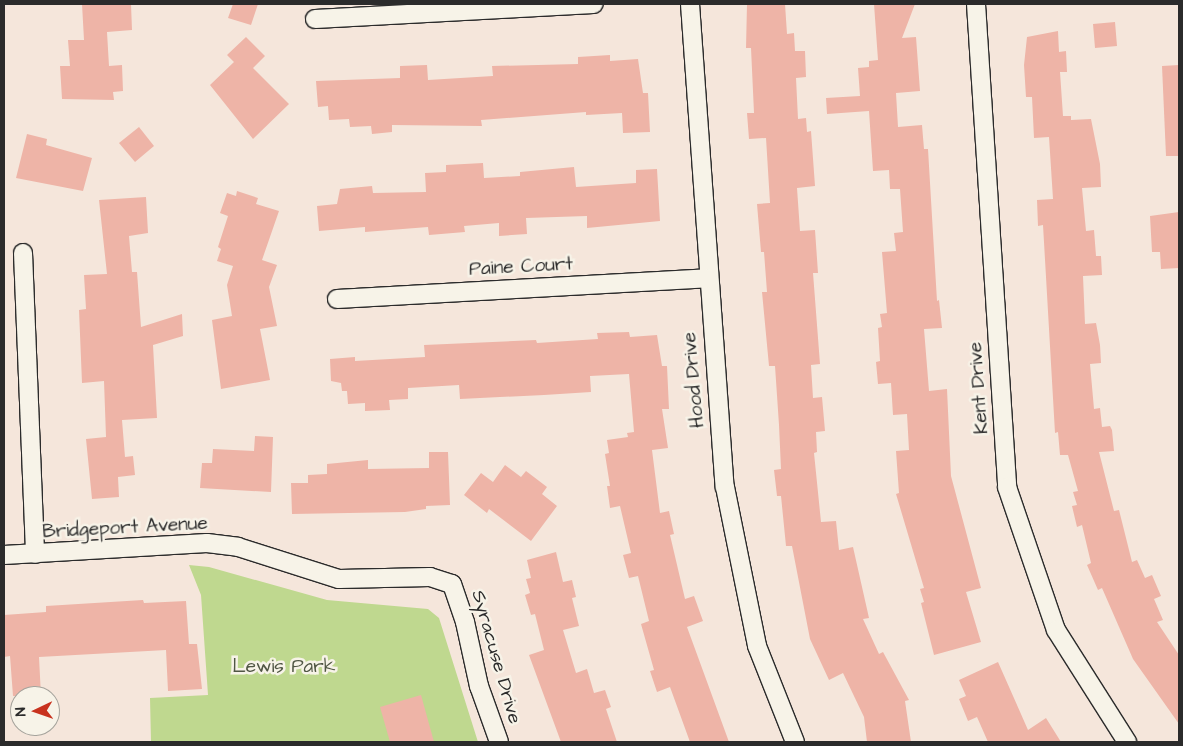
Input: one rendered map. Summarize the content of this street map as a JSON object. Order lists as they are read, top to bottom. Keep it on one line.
{"streets":{"street":["Paine Court","Hood Drive","Kent Drive","Bridgeport Avenue","Syracuse Drive"]},"crossings":[["Paine Court","Hood Drive"],["Bridgeport Avenue","Syracuse Drive"]],"parks":["Lewis Park"],"north":"left"}
